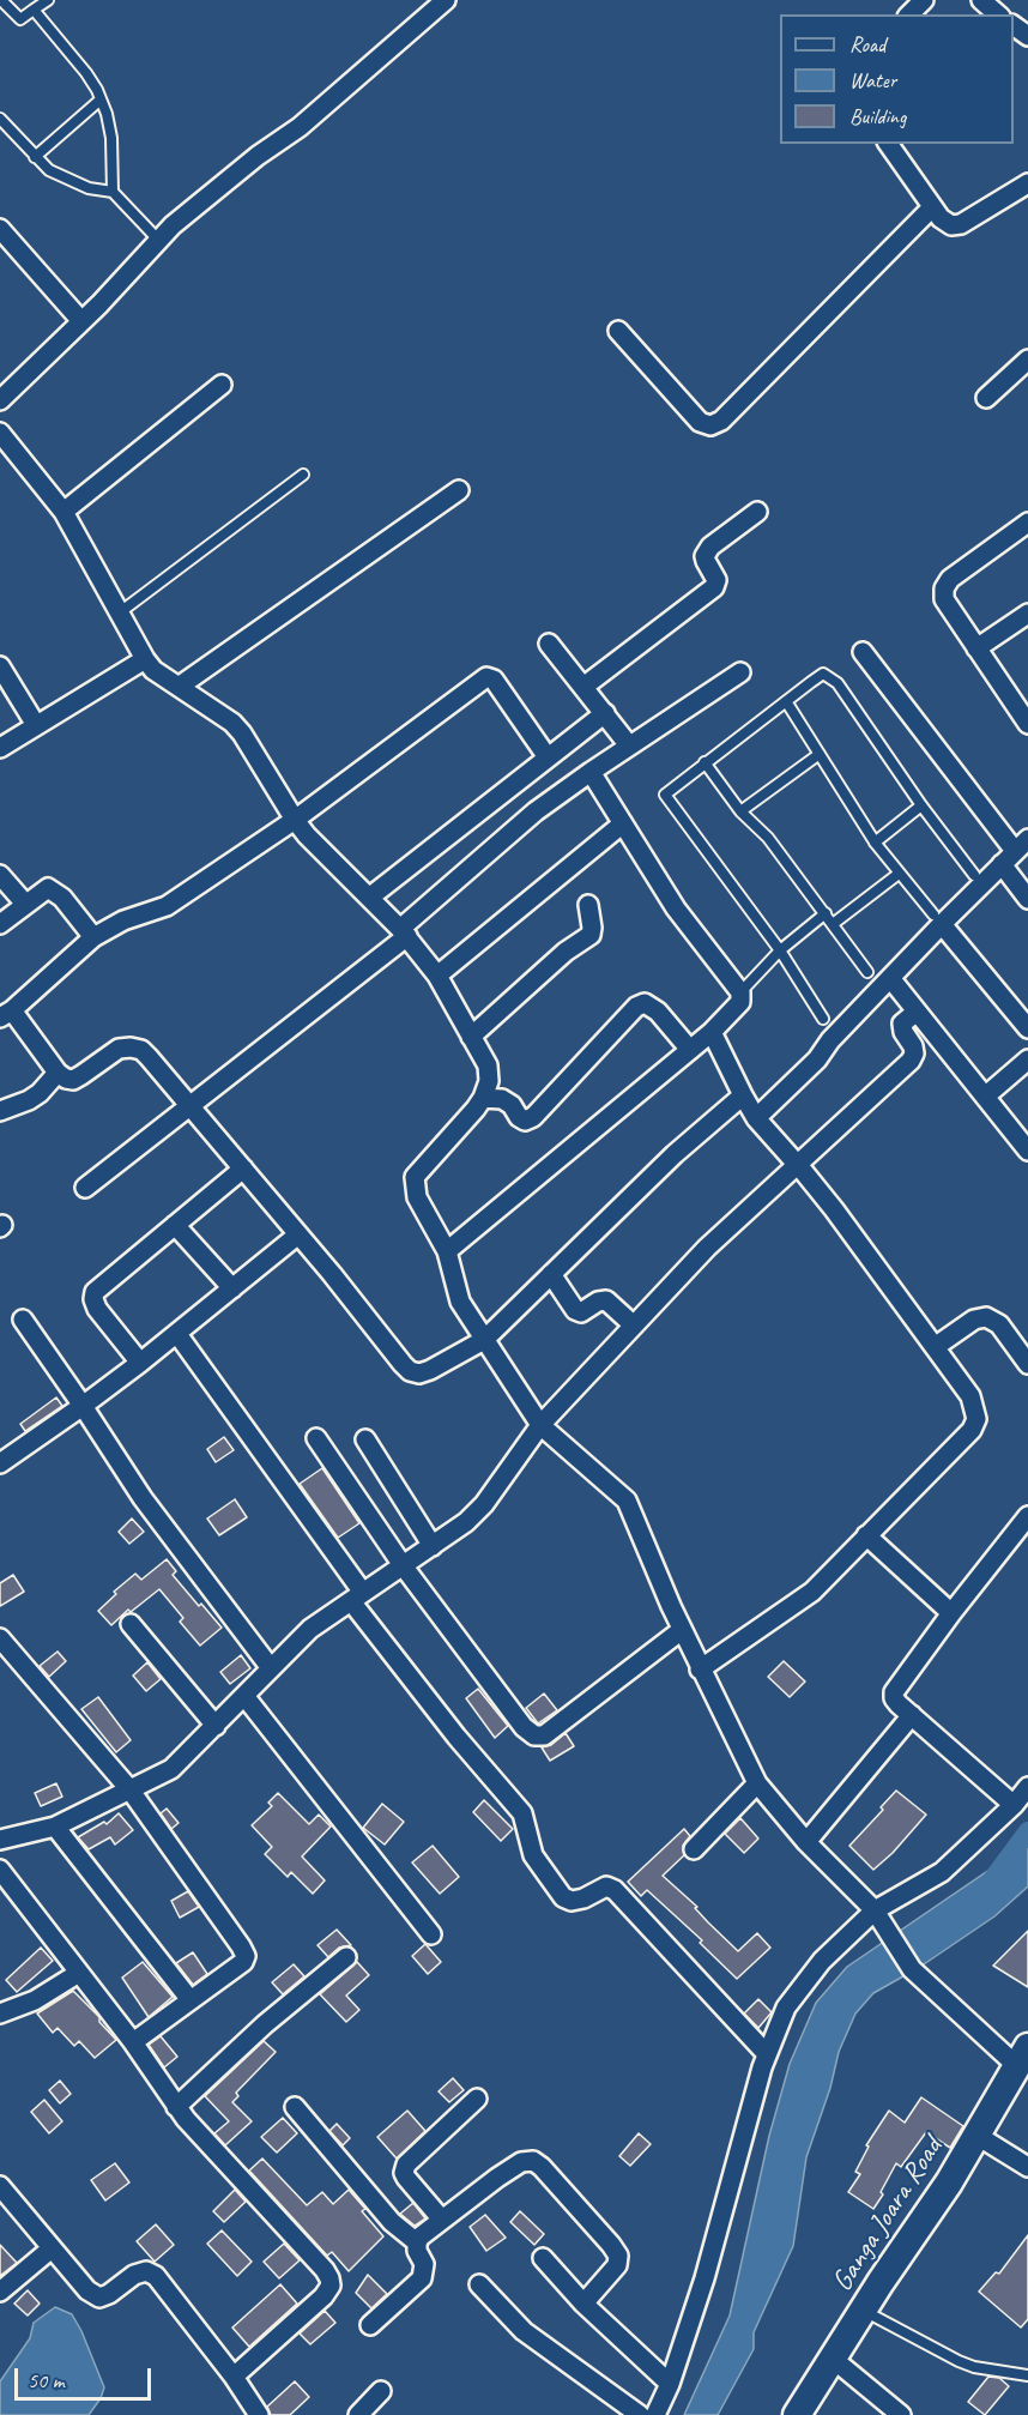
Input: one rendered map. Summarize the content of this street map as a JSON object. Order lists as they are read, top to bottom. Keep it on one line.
{"streets":{"main road":["Ganga Joara Road"]},"legend":["Road","Water","Building"],"scale_bar":"50 m"}
